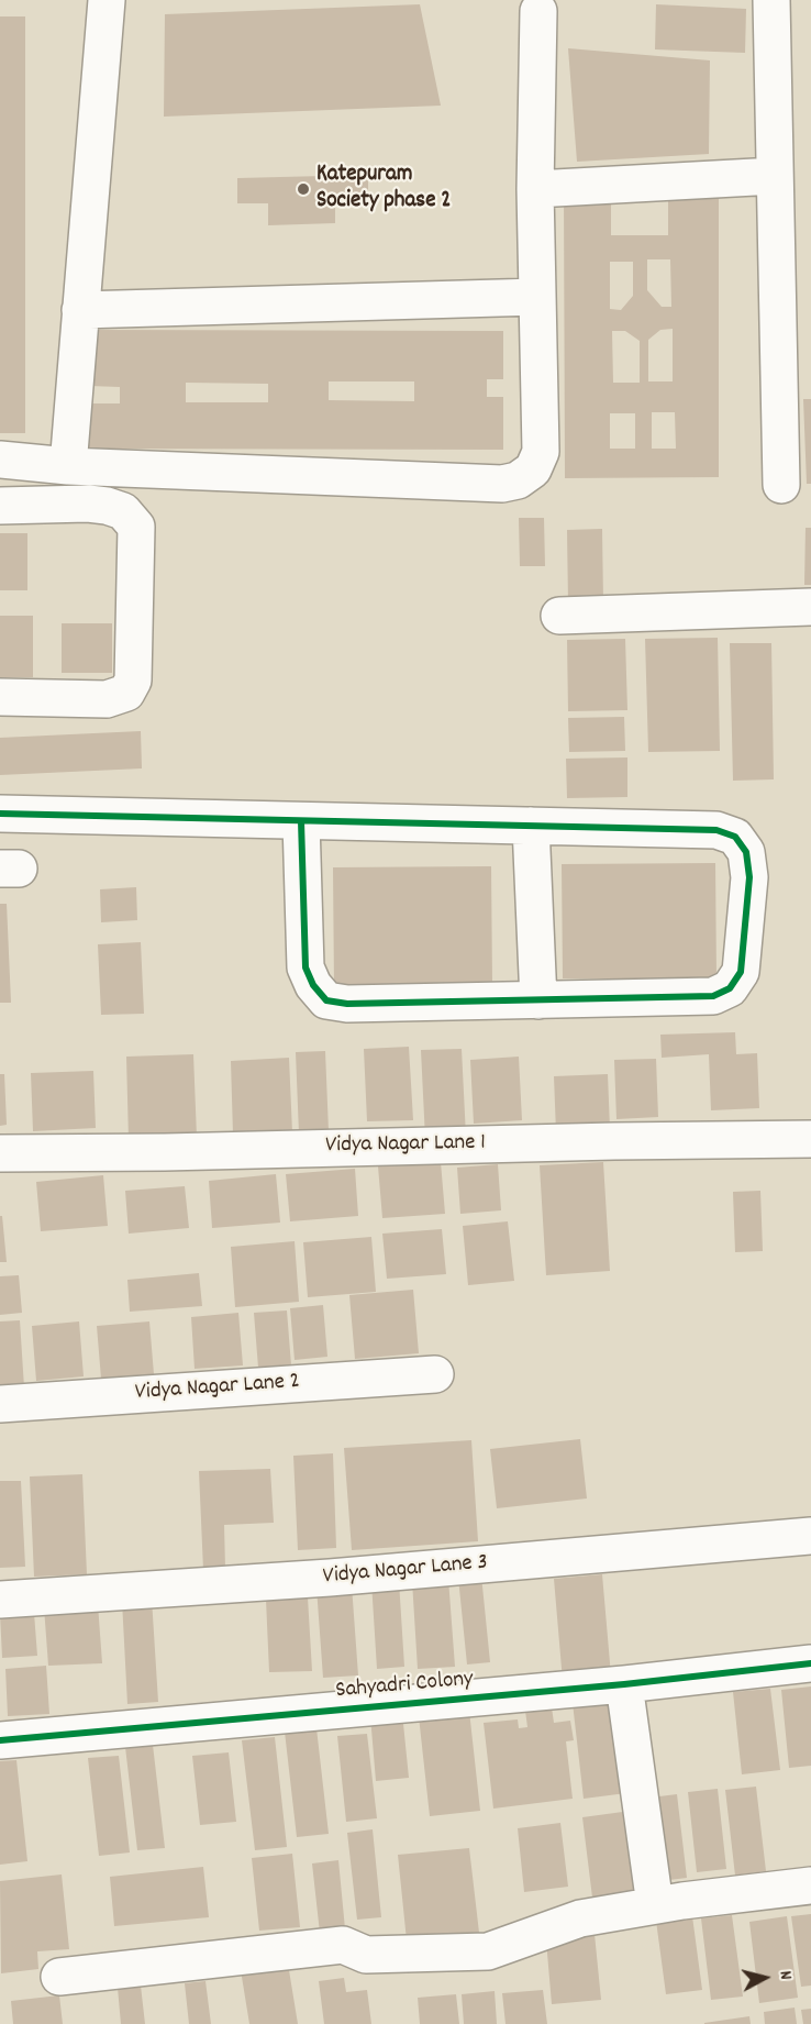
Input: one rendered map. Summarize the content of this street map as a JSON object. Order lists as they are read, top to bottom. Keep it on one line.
{"streets":{"street":["Vidya Nagar Lane 1","Vidya Nagar Lane 2","Vidya Nagar Lane 3","Sahyadri Colony"]},"places":["Katepuram Society phase 2"],"north":"right"}
